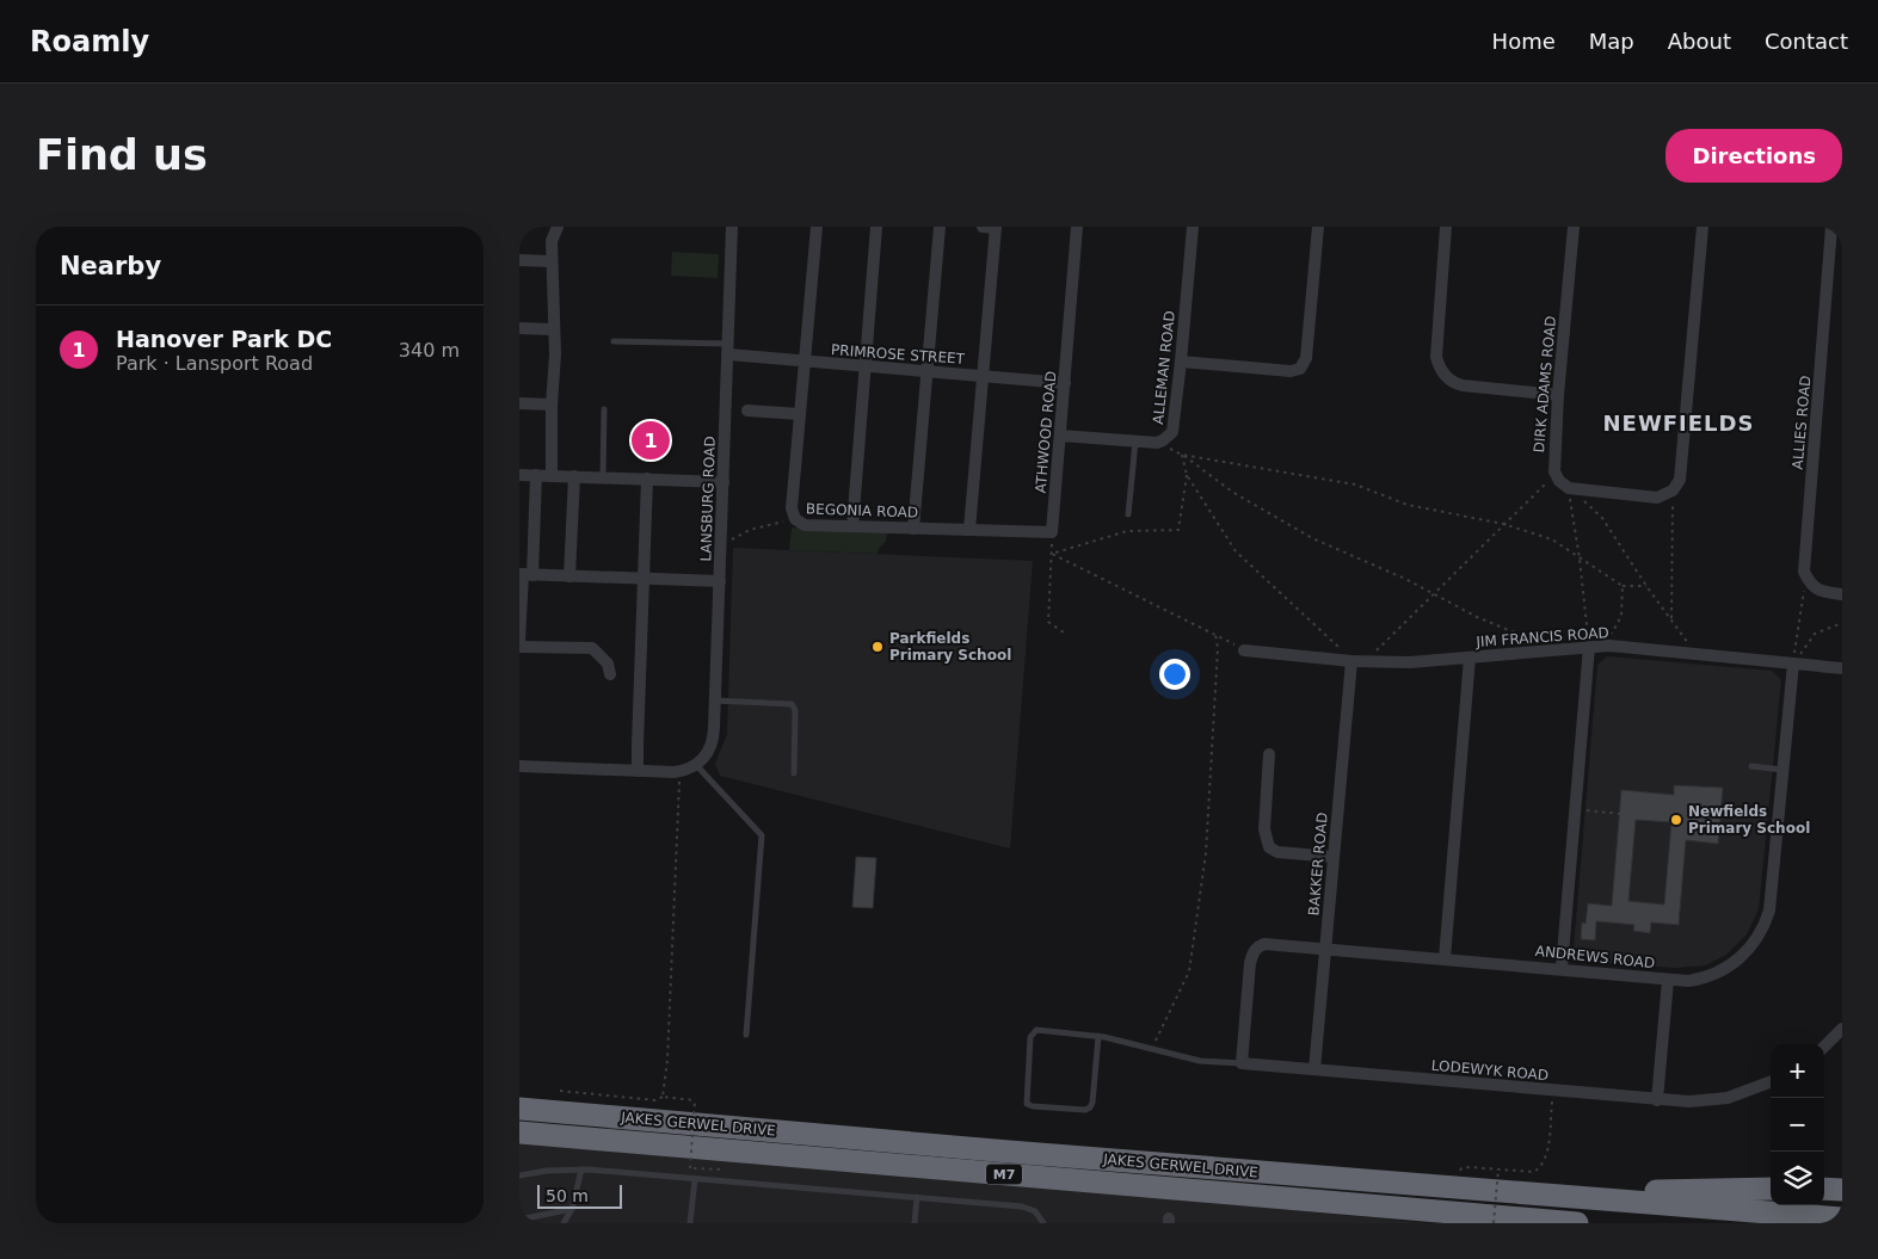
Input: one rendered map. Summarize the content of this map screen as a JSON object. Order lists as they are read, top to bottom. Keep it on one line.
{"streets":{"highway":["JAKES GERWEL DRIVE","M7"],"street":["PRIMROSE STREET","ALLEMAN ROAD","DIRK ADAMS ROAD","ALLIES ROAD","ATHWOOD ROAD","LANSBURG ROAD","BEGONIA ROAD","JIM FRANCIS ROAD","BAKKER ROAD","ANDREWS ROAD","LODEWYK ROAD"]},"crossings":[["PRIMROSE STREET","ATHWOOD ROAD"],["PRIMROSE STREET","LANSBURG ROAD"],["PRIMROSE STREET","BEGONIA ROAD"],["ALLEMAN ROAD","ATHWOOD ROAD"],["ATHWOOD ROAD","BEGONIA ROAD"],["JIM FRANCIS ROAD","BAKKER ROAD"],["JIM FRANCIS ROAD","ANDREWS ROAD"],["BAKKER ROAD","ANDREWS ROAD"],["BAKKER ROAD","LODEWYK ROAD"],["ANDREWS ROAD","LODEWYK ROAD"]],"districts":["NEWFIELDS"],"places":["Parkfields Primary School","Newfields Primary School"],"scale_bar":"50 m","page":{"header":"Roamly","nav":["Home","Map","About","Contact"],"buttons":"Directions","title":"Find us","heading":"Nearby","list":[{"mark":"1","name":"Hanover Park DC","note":"Park · Lansport Road","value":"340 m"}],"pins":"1","map_buttons":["+","−"],"scale":"50 m"}}
